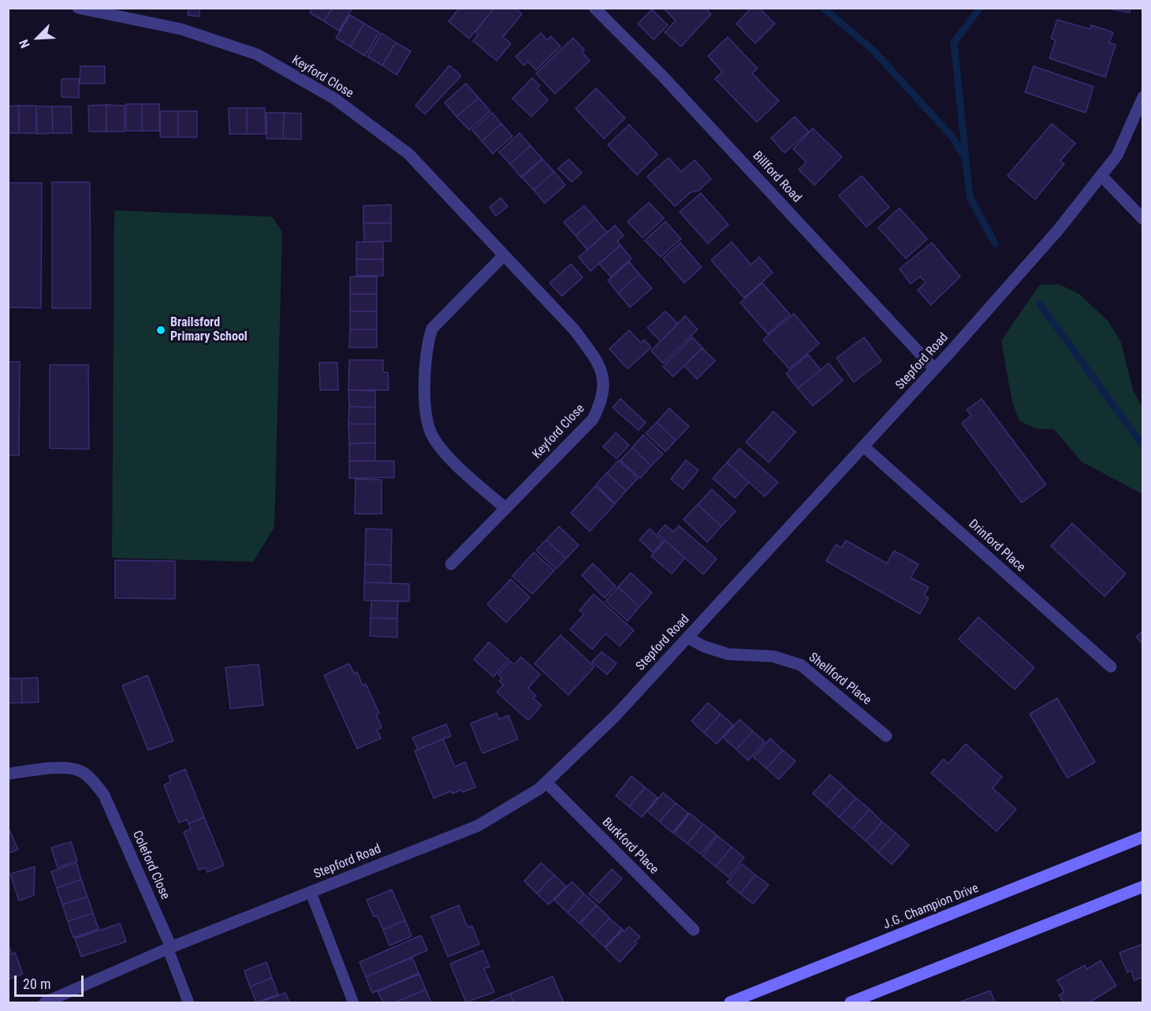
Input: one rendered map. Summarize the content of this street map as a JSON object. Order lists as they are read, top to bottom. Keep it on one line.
{"streets":{"main road":["J.G. Champion Drive"],"street":["Keyford Close","Billford Road","Stepford Road","Drinford Place","Shellford Place","Burkford Place","Coleford Close"]},"crossings":[["Billford Road","Stepford Road"],["Stepford Road","Drinford Place"],["Stepford Road","Shellford Place"],["Stepford Road","Burkford Place"],["Stepford Road","Coleford Close"]],"places":["Brailsford Primary School"],"scale_bar":"20 m","north":"bottom left"}
